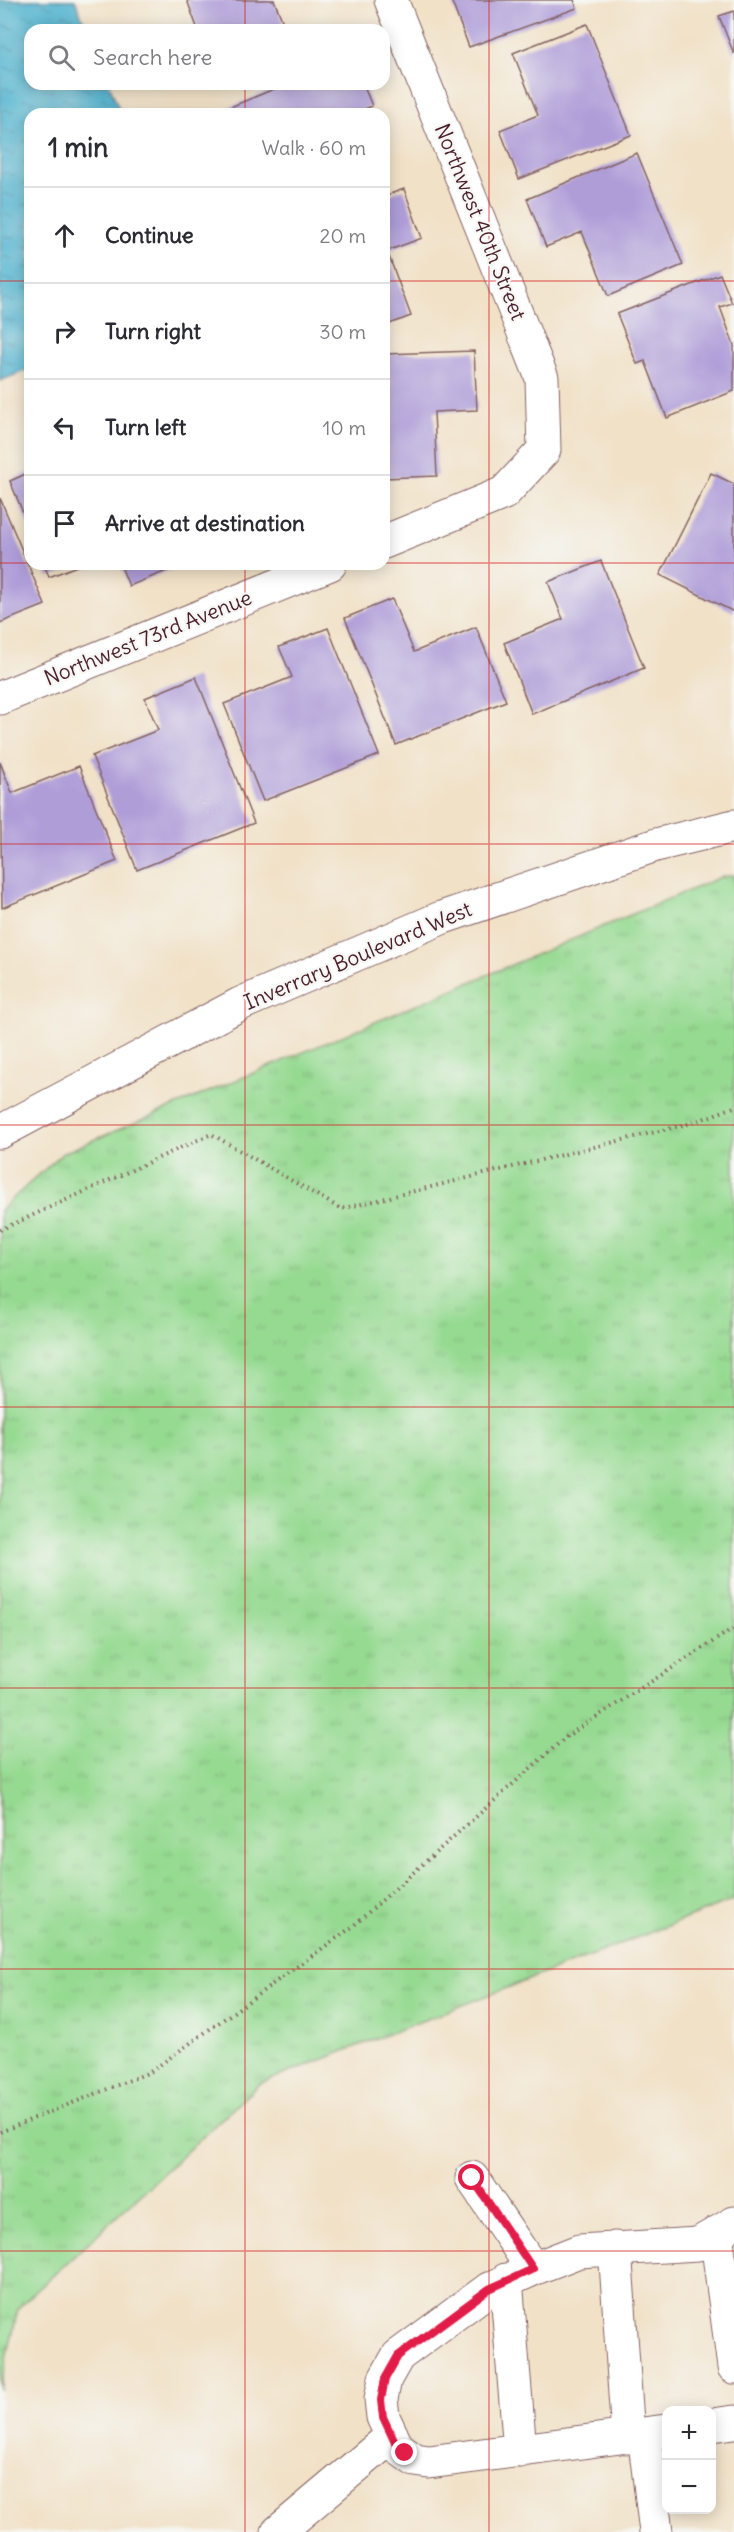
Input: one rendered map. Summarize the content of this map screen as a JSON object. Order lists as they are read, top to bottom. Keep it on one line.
{"streets":{"street":["Northwest 40th Street","Northwest 73rd Avenue","Inverrary Boulevard West"]},"page":{"search":"Search here","heading":["1 min","Walk · 60 m"],"list":[["Continue","20 m"],["Turn right","30 m"],["Turn left","10 m"],"Arrive at destination"],"map_buttons":["+","−"]}}
